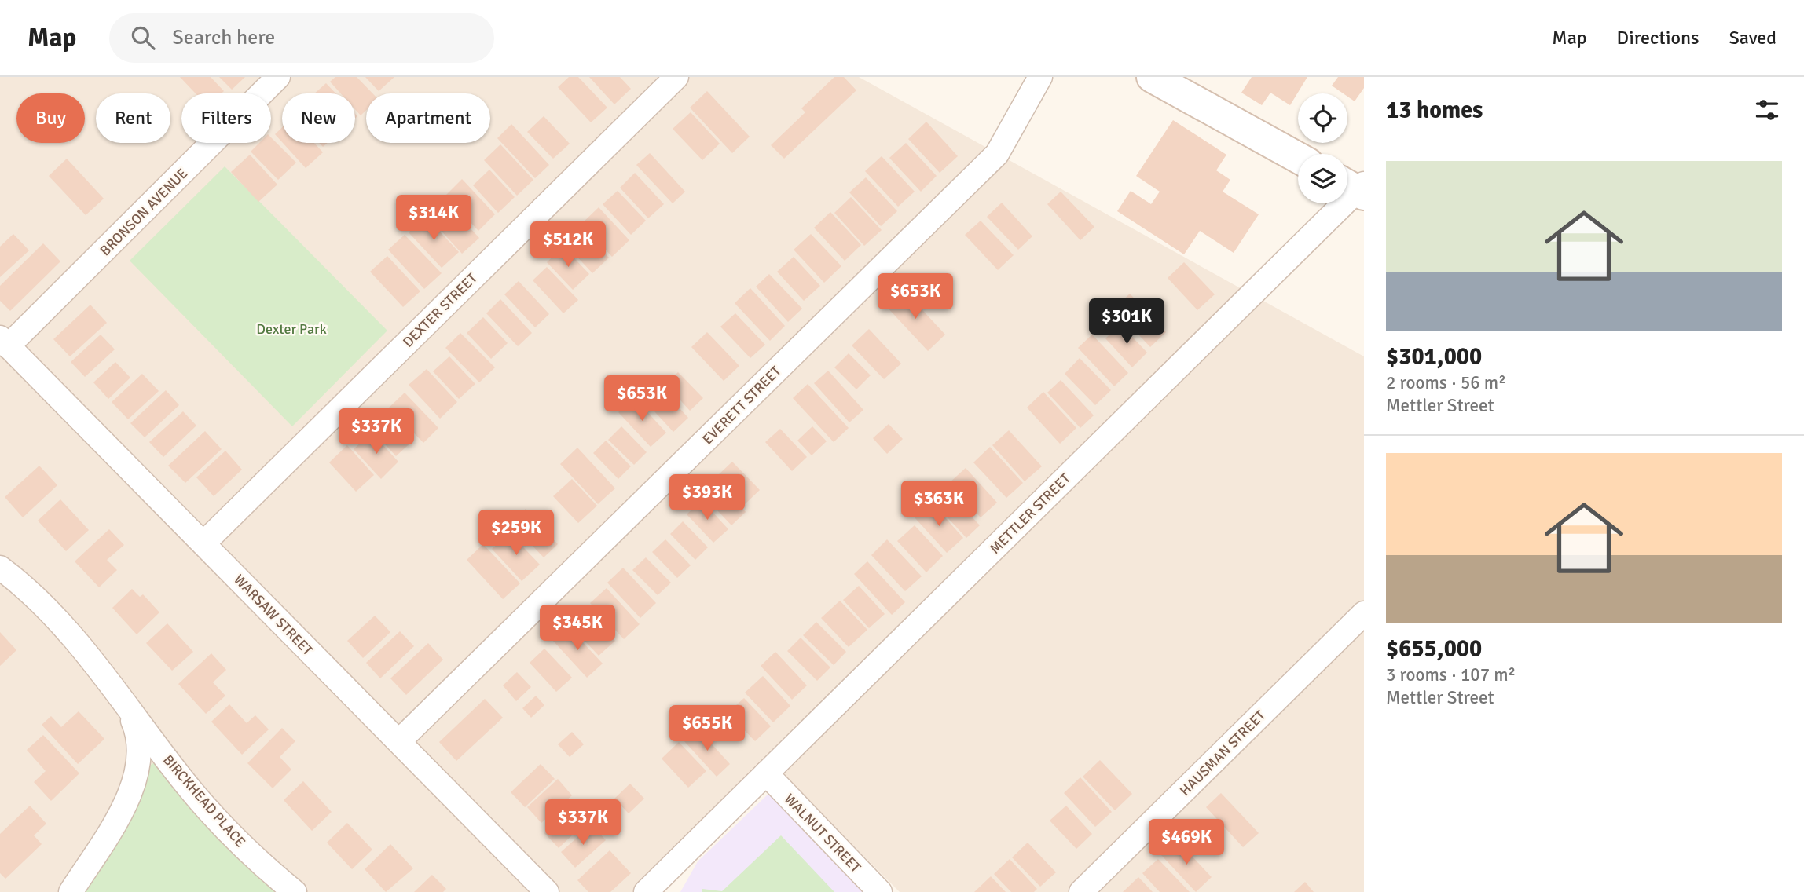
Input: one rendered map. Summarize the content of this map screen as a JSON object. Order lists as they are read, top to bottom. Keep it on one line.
{"streets":{"street":["BRONSON AVENUE","DEXTER STREET","EVERETT STREET","METTLER STREET","WARSAW STREET","HAUSMAN STREET","BIRCKHEAD PLACE","WALNUT STREET"]},"crossings":[["BRONSON AVENUE","WARSAW STREET"],["DEXTER STREET","WARSAW STREET"],["EVERETT STREET","WARSAW STREET"],["METTLER STREET","WALNUT STREET"]],"parks":["Dexter Park"],"page":{"header":"Map","search":"Search here","nav":["Map","Directions","Saved"],"heading":"13 homes","chip":["Buy","Rent","Filters","New","Apartment"],"list":[{"name":"$301,000","note":"2 rooms · 56 m² · Mettler Street"},{"name":"$655,000","note":"3 rooms · 107 m² · Mettler Street"}],"price":["$314K","$512K","$653K","$301K","$653K","$337K","$393K","$363K","$259K","$345K","$655K","$337K","$469K"]}}
